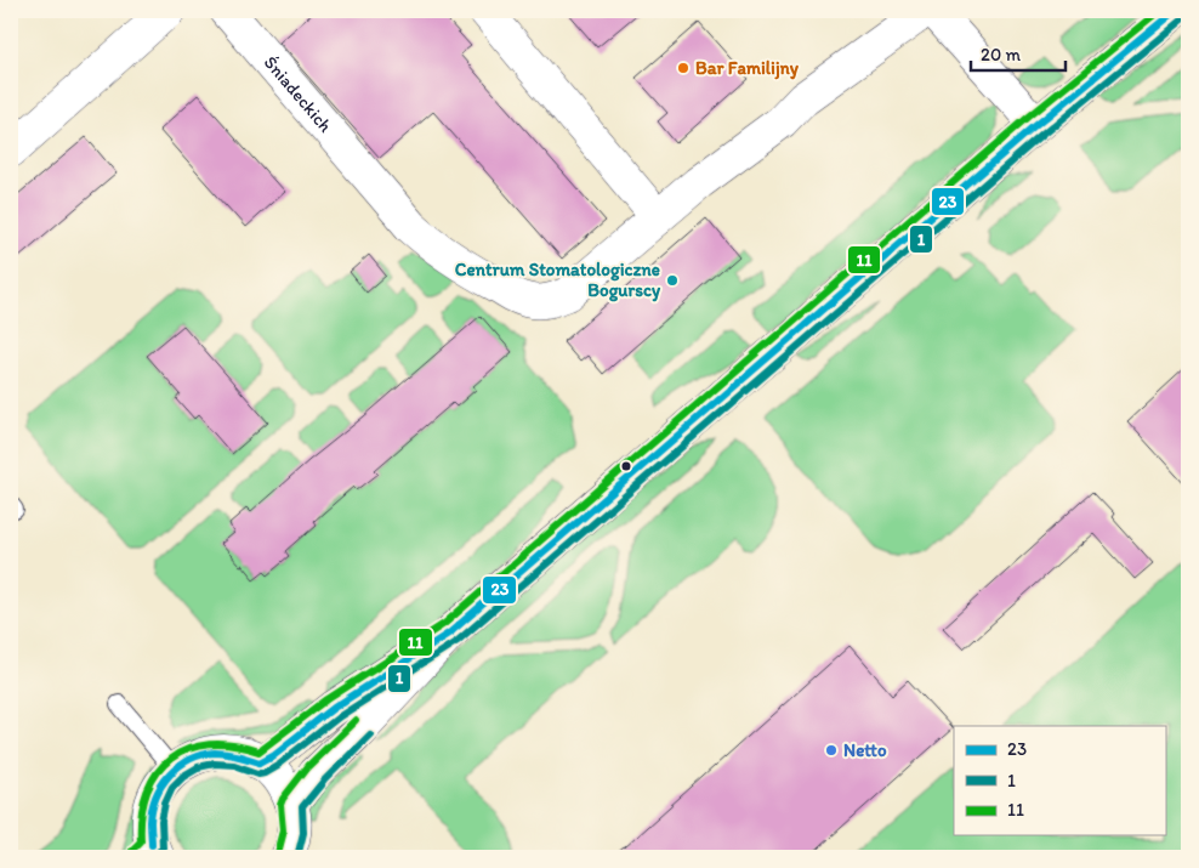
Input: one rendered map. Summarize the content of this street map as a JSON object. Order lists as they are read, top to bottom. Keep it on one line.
{"streets":{"street":["Śniadeckich"]},"places":["Bar Familijny","Centrum Stomatologiczne Bogurscy","Netto"],"lines":["transit line 23","transit line 11","transit line 1"],"legend":["23","1","11"],"scale_bar":"20 m"}
